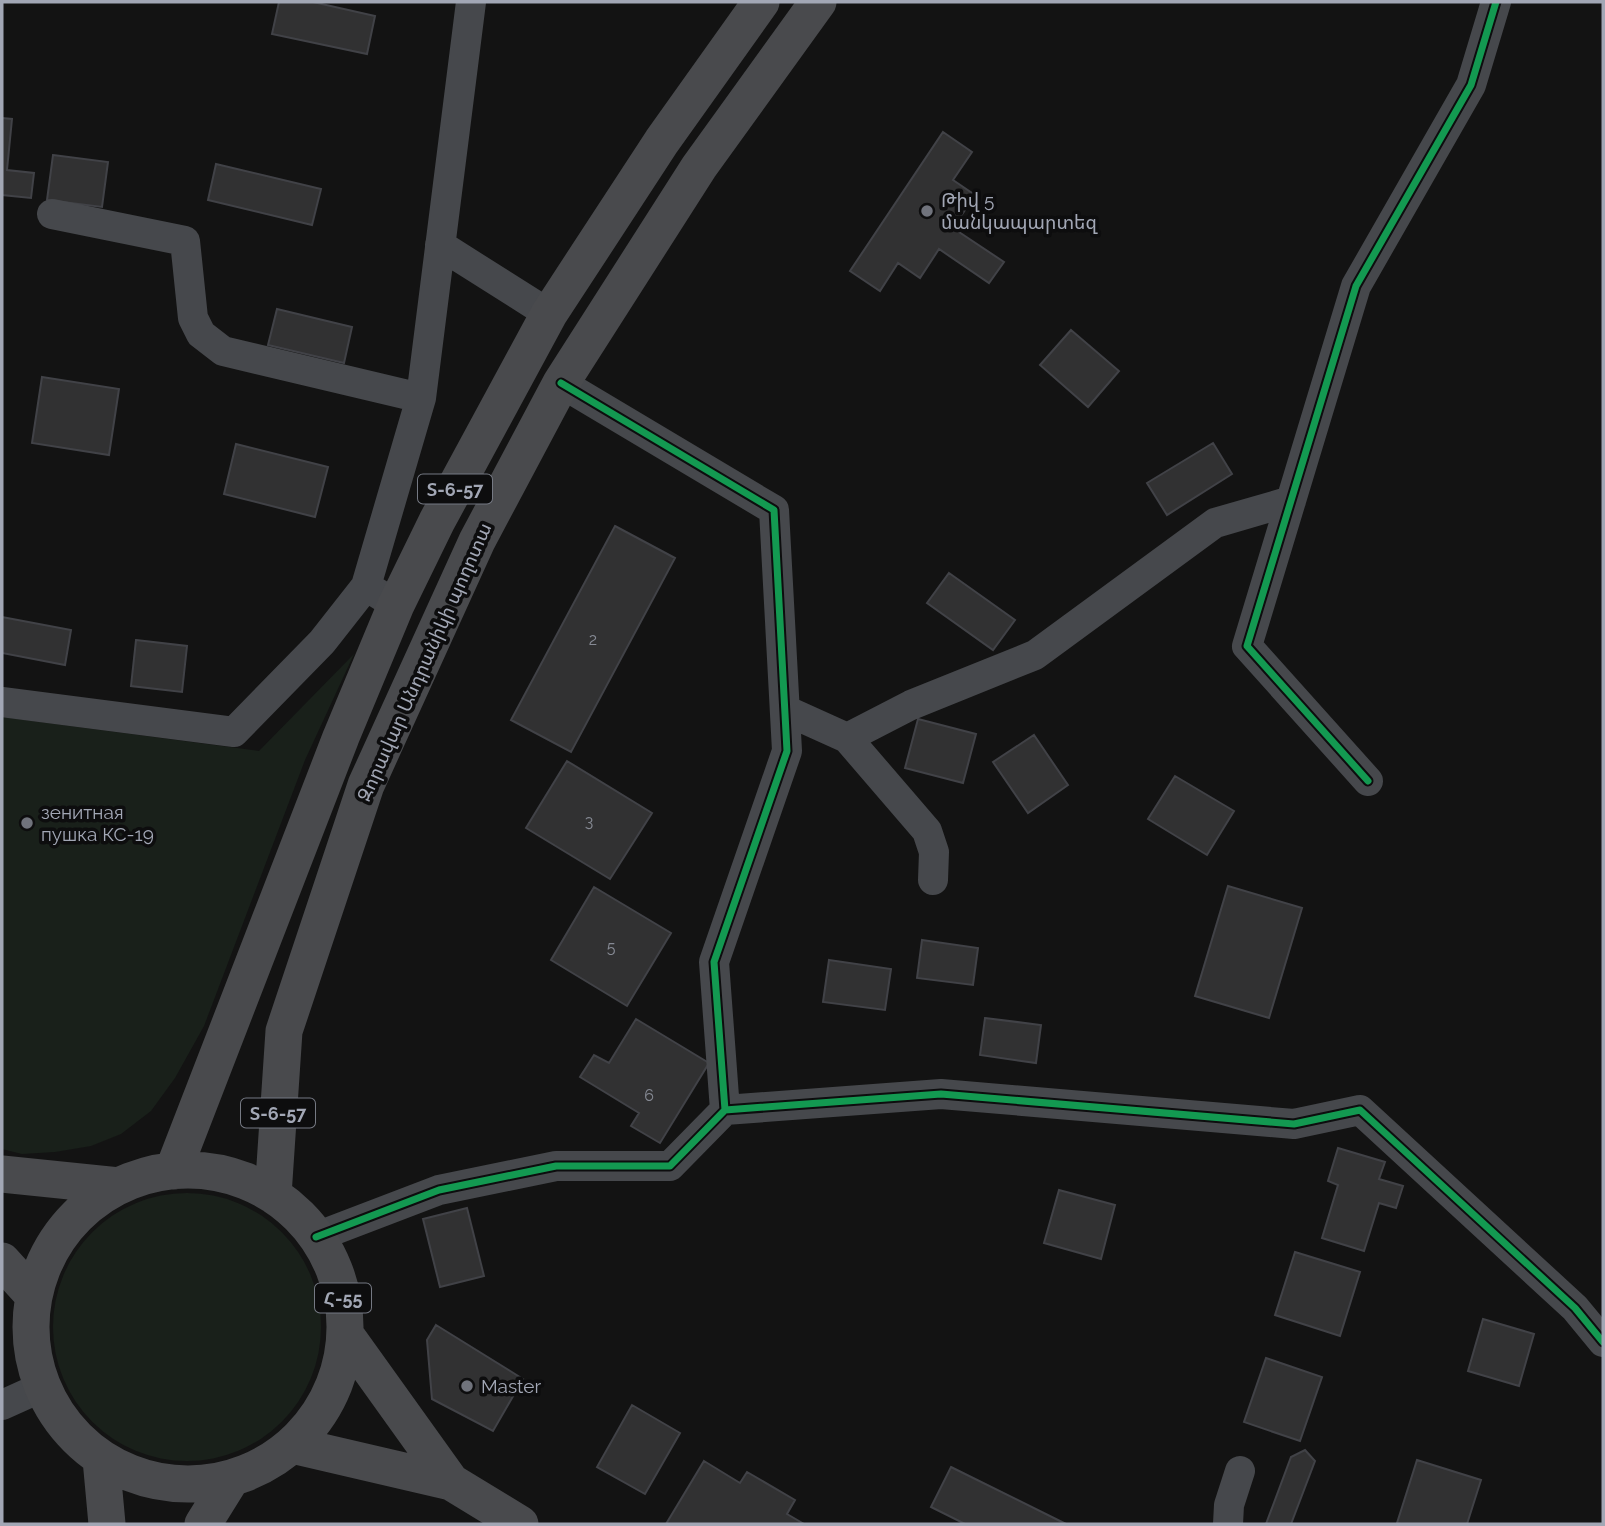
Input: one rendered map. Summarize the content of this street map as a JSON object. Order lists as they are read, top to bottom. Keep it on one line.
{"streets":{"main road":["Տ-6-57","Զորավար Անդրանիկի պողոտա","Հ-55"]},"crossings":[["Տ-6-57","Հ-55"],["Զորավար Անդրանիկի պողոտա","Հ-55"]],"places":["Թիվ 5 մանկապարտեզ","зенитная пушка КС-19","Master"],"house_numbers":["2","3","5","6"]}
